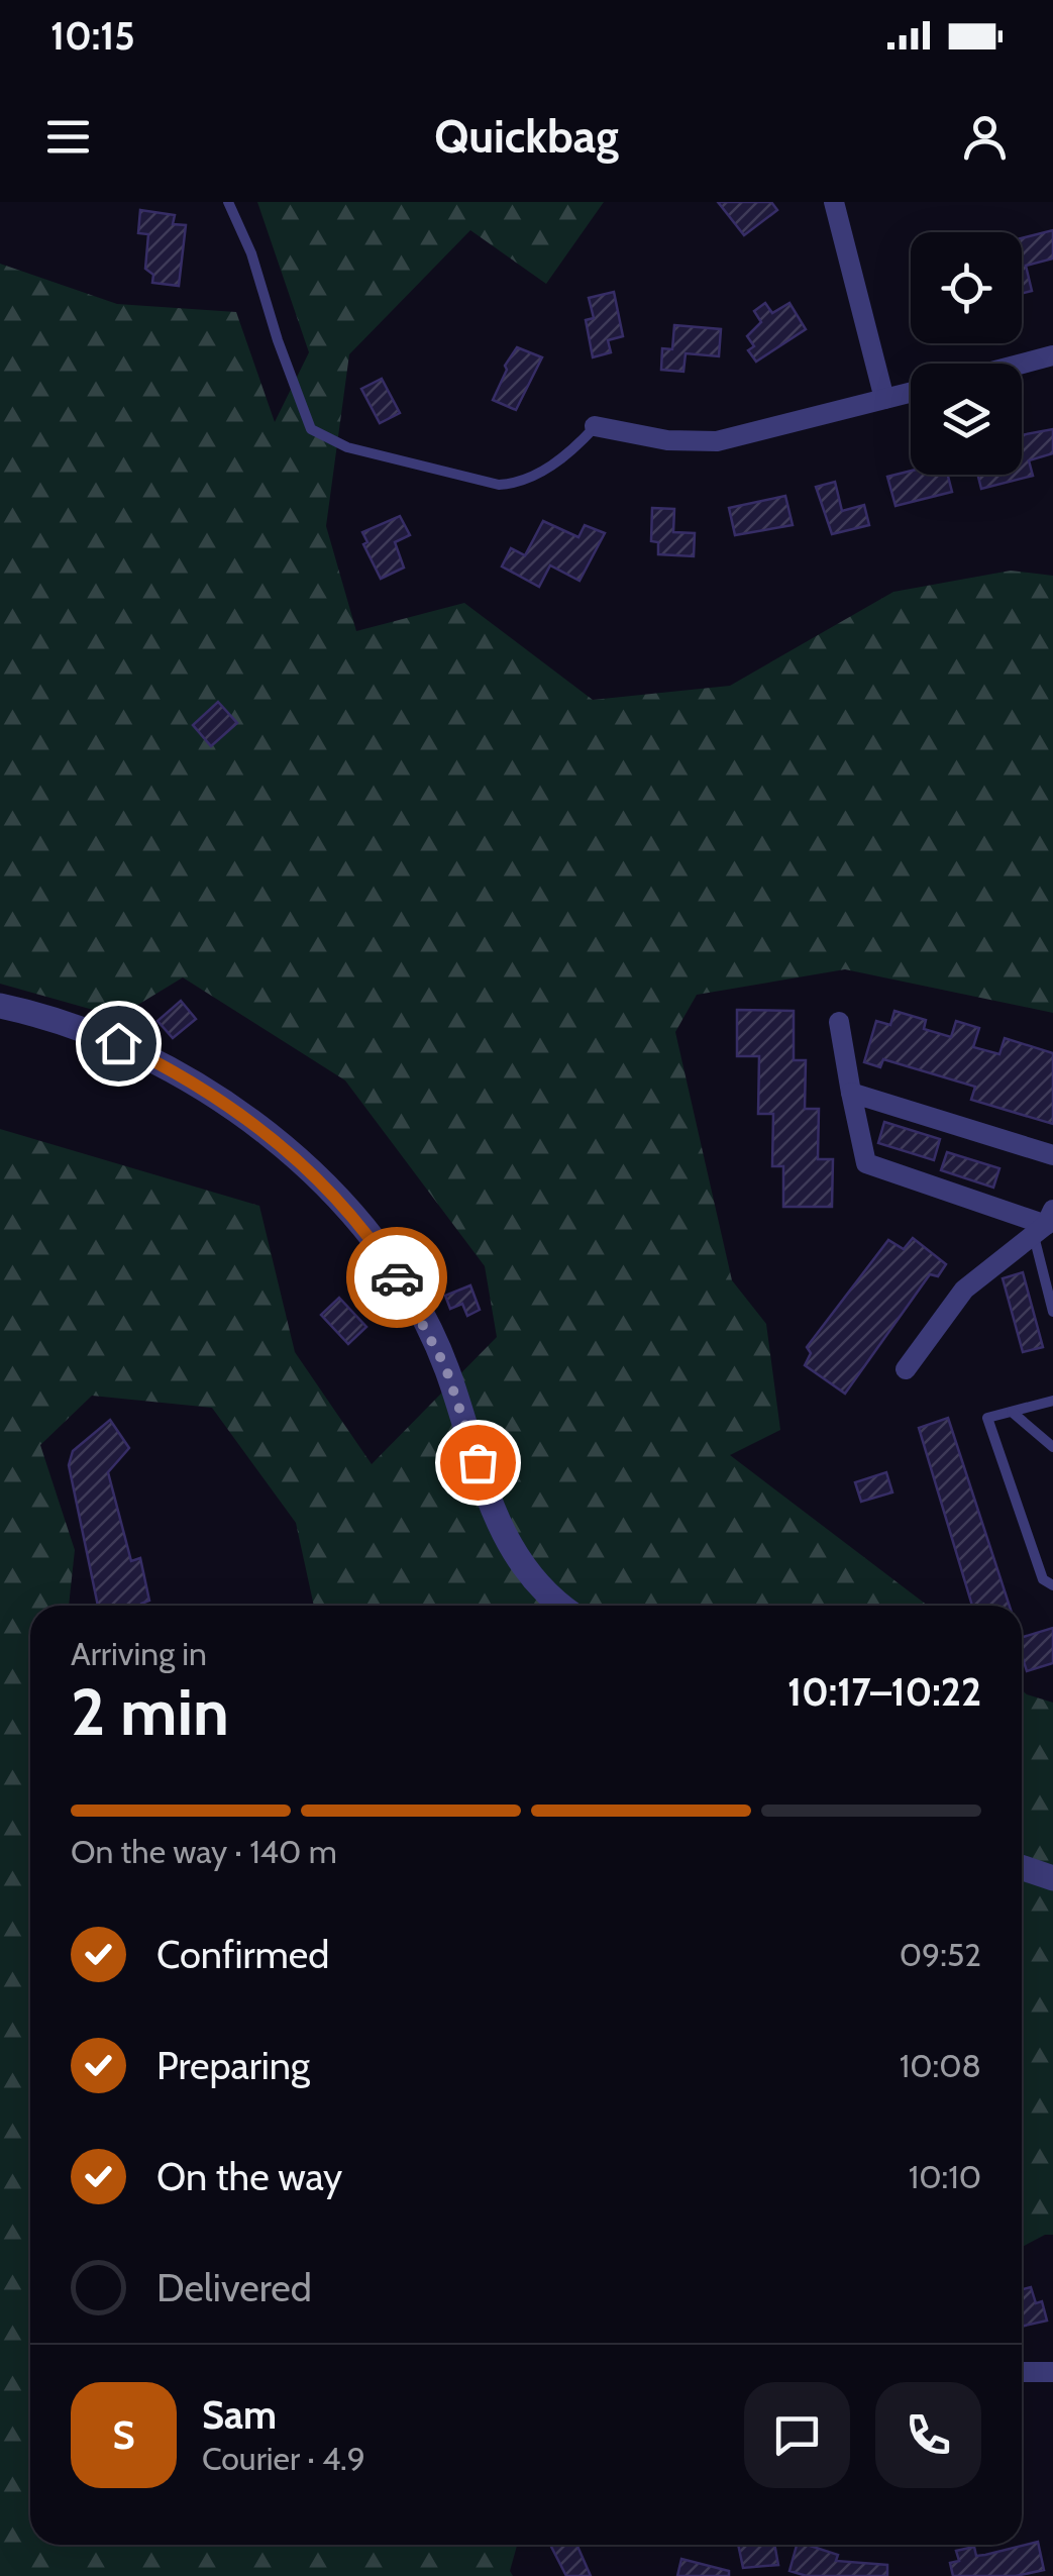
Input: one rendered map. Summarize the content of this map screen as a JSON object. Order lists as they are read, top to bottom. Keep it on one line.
{"page":{"status":"10:15","header":"Quickbag","heading":["2 min","Arriving in","10:17–10:22"],"panel":["Sam","Courier · 4.9"],"bar":"On the way · 140 m","list":[["Confirmed","09:52"],["Preparing","10:08"],["On the way","10:10"],"Delivered"],"round":"S"}}
